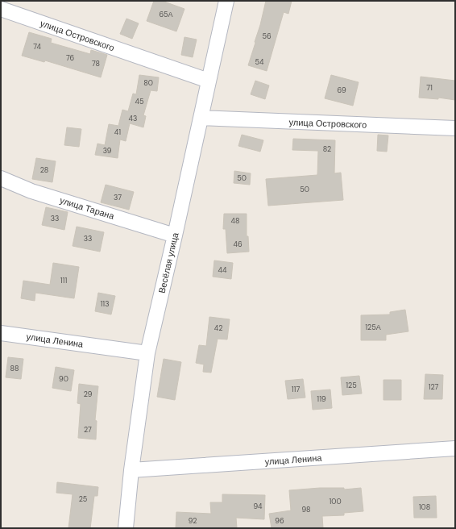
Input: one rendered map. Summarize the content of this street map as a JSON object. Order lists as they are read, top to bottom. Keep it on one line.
{"streets":{"street":["улица Островского","улица Тарана","Весёлая улица","улица Ленина"]},"crossings":[["улица Островского","Весёлая улица"],["улица Тарана","Весёлая улица"],["Весёлая улица","улица Ленина"]],"house_numbers":["65А","56","74","76","54","78","80","71","69","45","43","41","82","39","28","50","50","37","33","48","33","46","44","111","113","125А","42","88","90","125","127","117","29","119","27","25","100","94","108","98","92","96"]}
